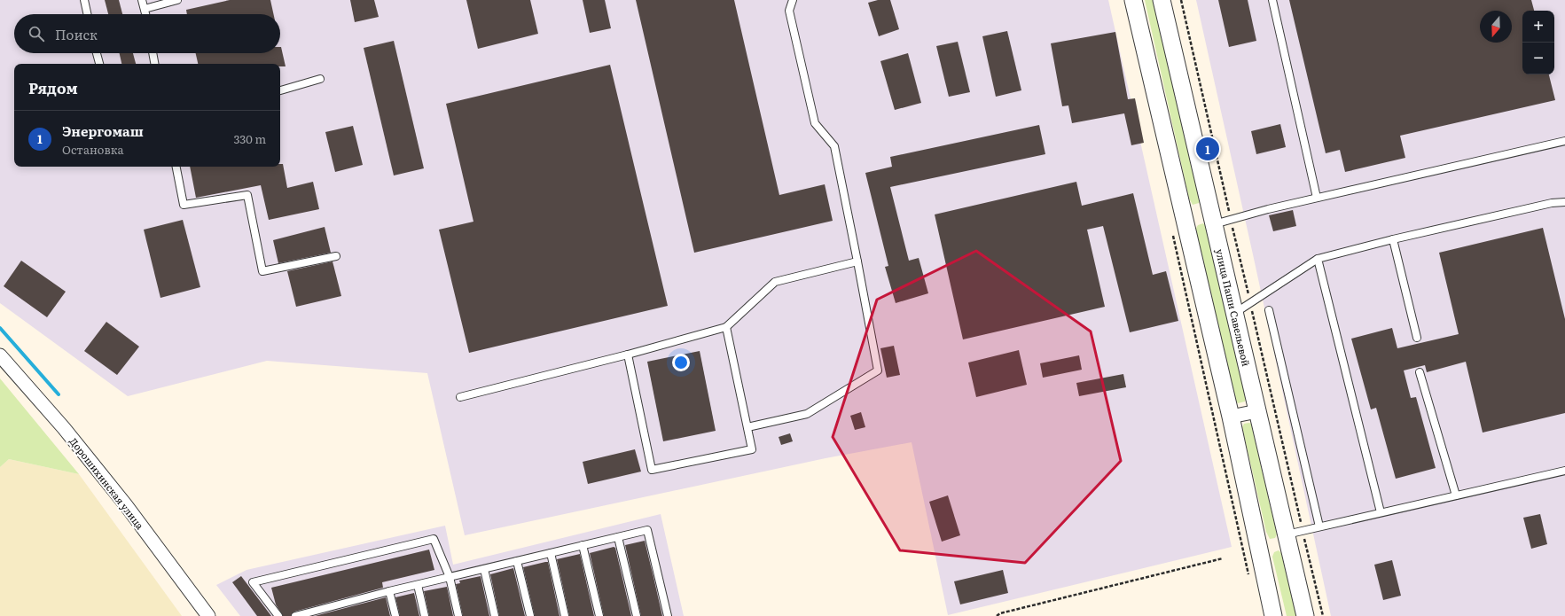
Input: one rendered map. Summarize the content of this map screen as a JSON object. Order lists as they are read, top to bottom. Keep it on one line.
{"streets":{"street":["улица Паши Савельевой","Дорошихинская улица"]},"north":"bottom","page":{"map_buttons":["+","−"],"search":"Поиск","heading":"Рядом","list":[{"mark":"1","name":"Энергомаш","note":"Остановка","value":"330 m"}],"pins":"1"}}
